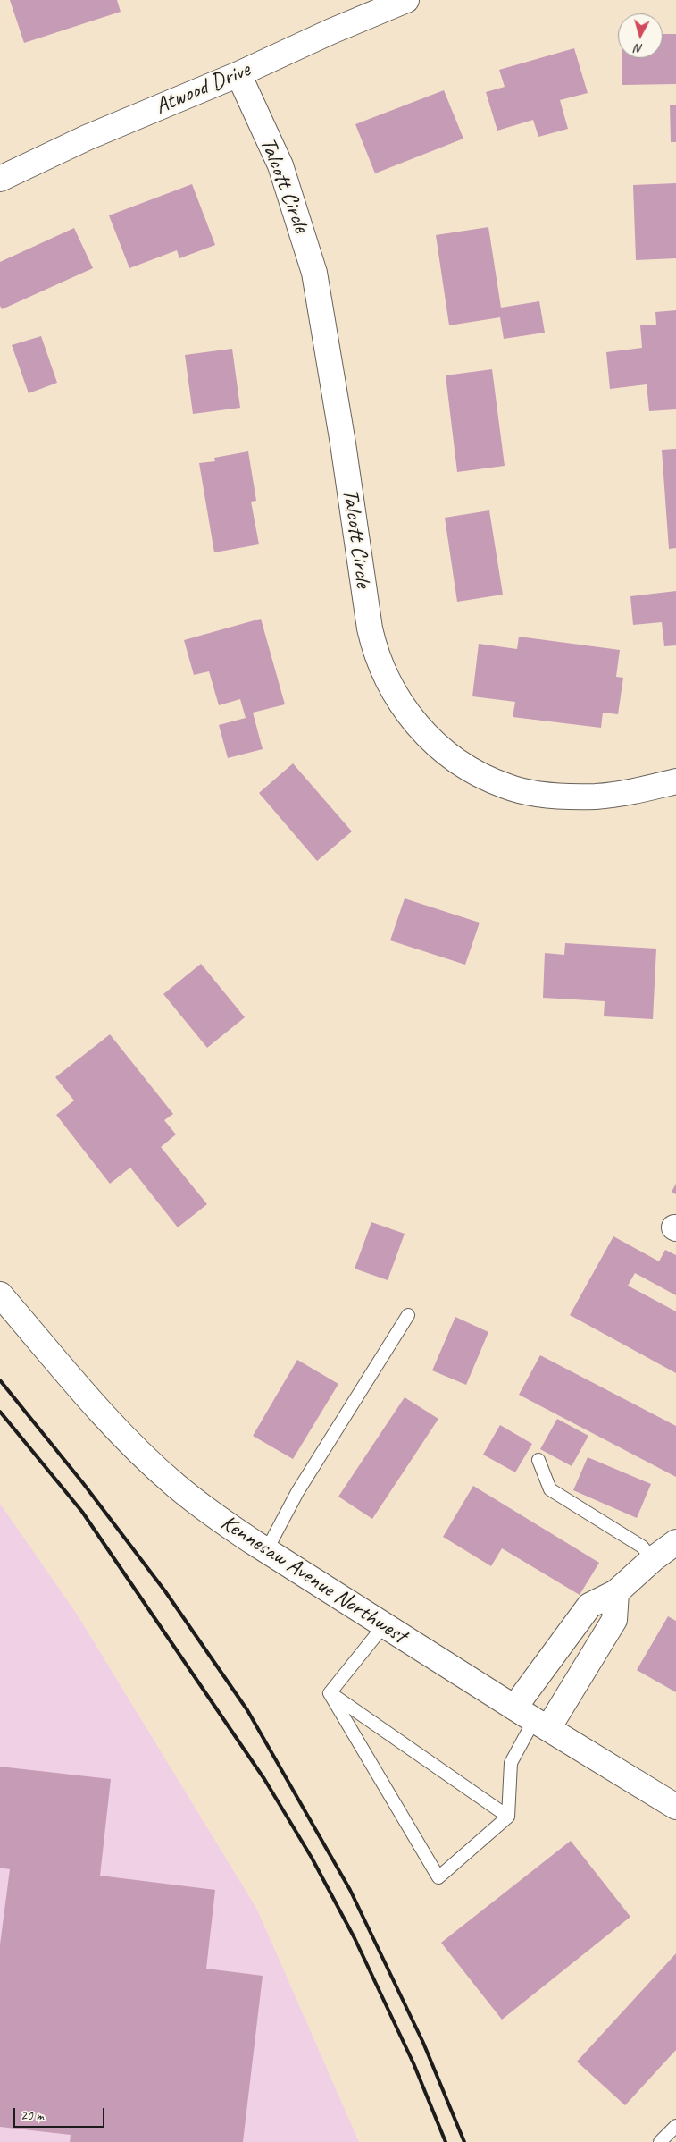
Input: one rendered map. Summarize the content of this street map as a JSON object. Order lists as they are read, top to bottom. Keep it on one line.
{"streets":{"street":["Atwood Drive","Talcott Circle","Kennesaw Avenue Northwest"]},"crossings":[["Atwood Drive","Talcott Circle"]],"scale_bar":"20 m","north":"bottom"}
